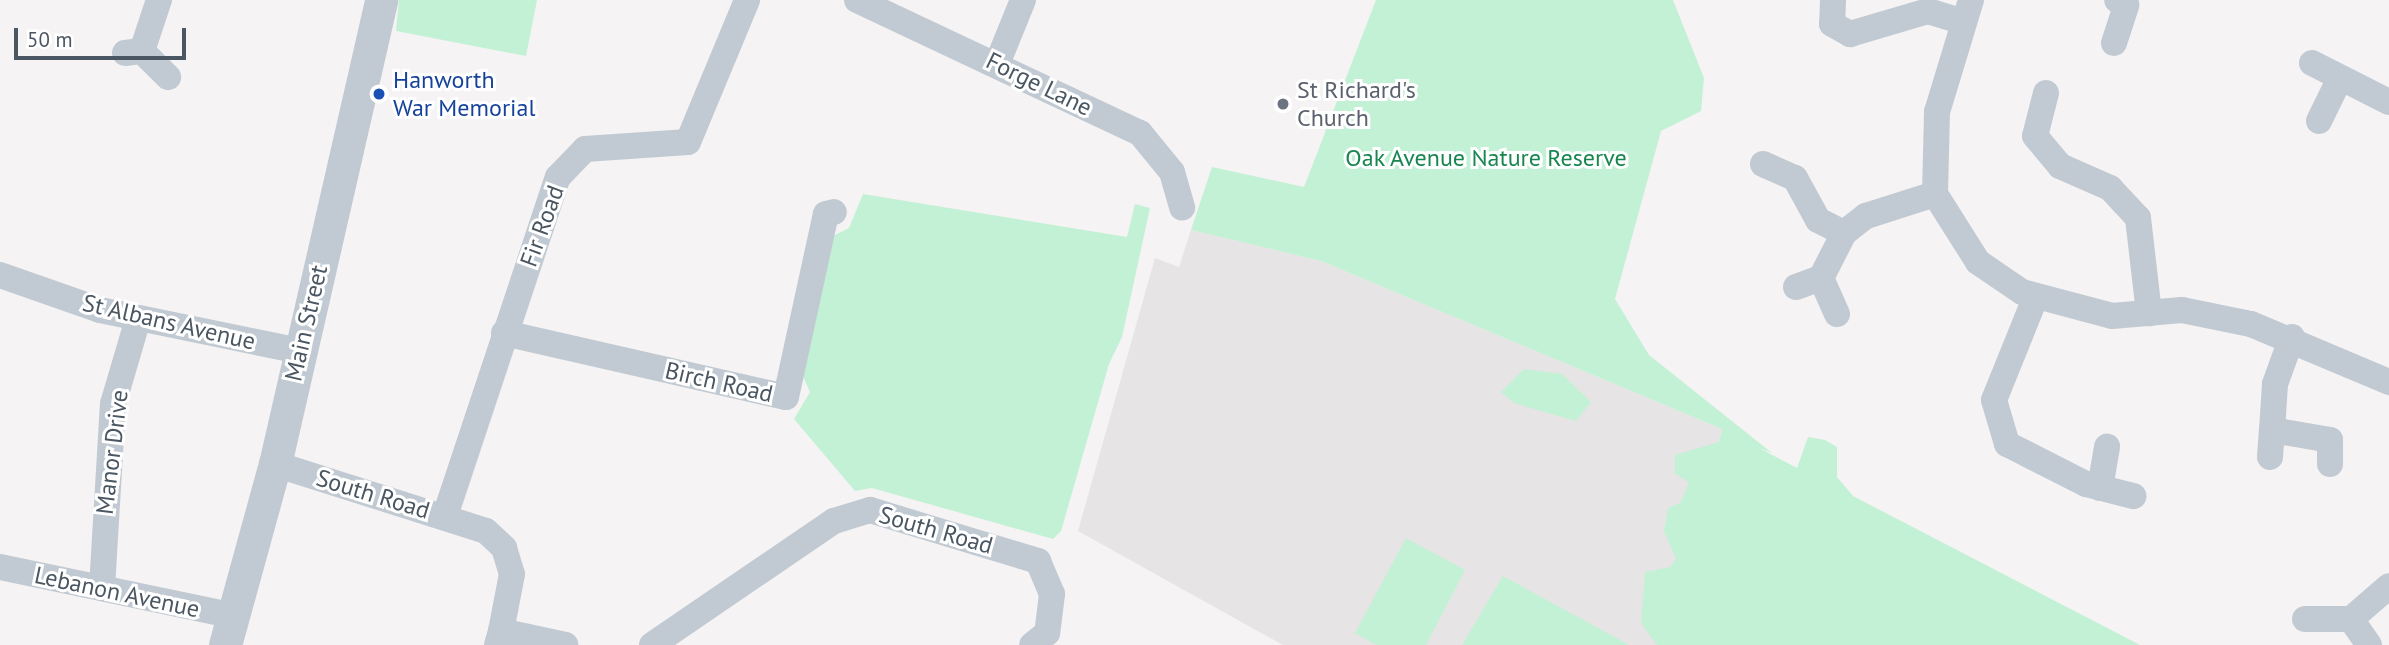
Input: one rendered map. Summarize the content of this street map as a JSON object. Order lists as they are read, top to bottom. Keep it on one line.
{"streets":{"street":["Forge Lane","Fir Road","St Albans Avenue","Main Street","Birch Road","Manor Drive","South Road","Lebanon Avenue"]},"crossings":[["Fir Road","Birch Road"],["Fir Road","South Road"],["St Albans Avenue","Main Street"],["St Albans Avenue","Manor Drive"],["Main Street","South Road"],["Main Street","Lebanon Avenue"],["Manor Drive","Lebanon Avenue"]],"parks":["Oak Avenue Nature Reserve"],"places":["Hanworth War Memorial","St Richard's Church"],"scale_bar":"50 m"}
